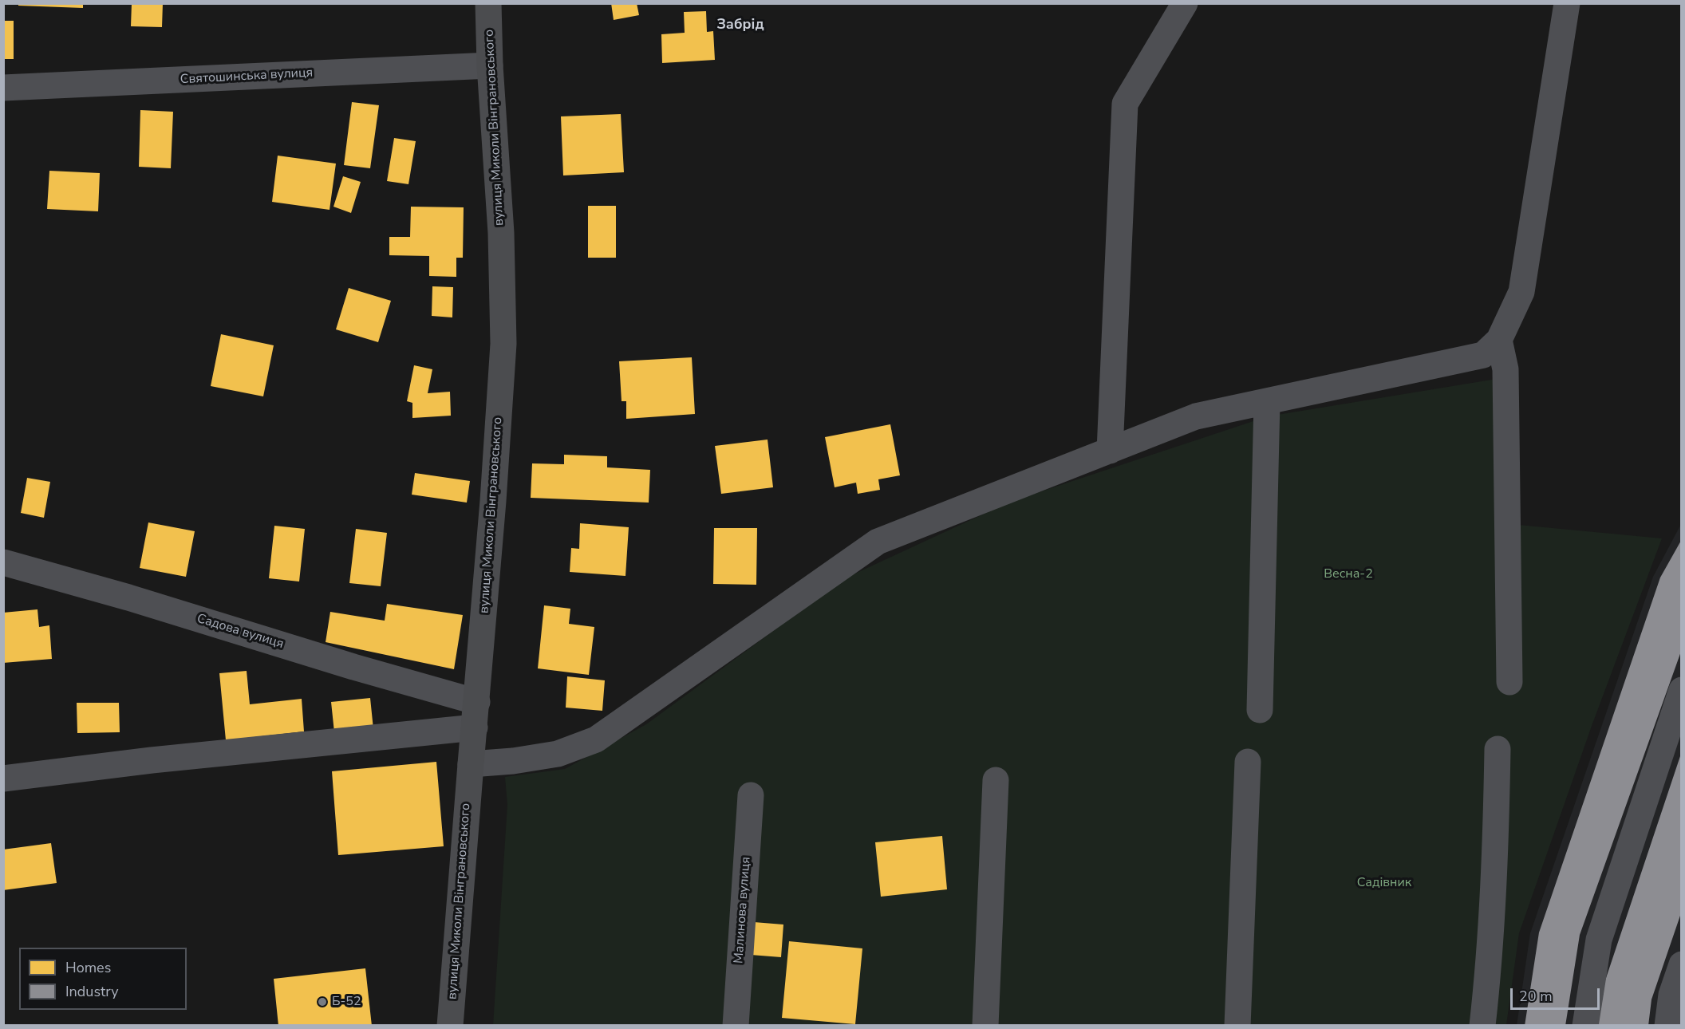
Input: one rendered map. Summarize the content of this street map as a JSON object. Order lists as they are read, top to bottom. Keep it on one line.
{"streets":{"main road":["вулиця Миколи Вінграновського"],"street":["Святошинська вулиця","Садова вулиця","Малинова вулиця"]},"crossings":[["Святошинська вулиця","вулиця Миколи Вінграновського"],["вулиця Миколи Вінграновського","Садова вулиця"]],"districts":["Забрід"],"parks":["Весна-2","Садівник"],"places":["Б-52"],"legend":["Homes","Industry"],"scale_bar":"20 m"}
